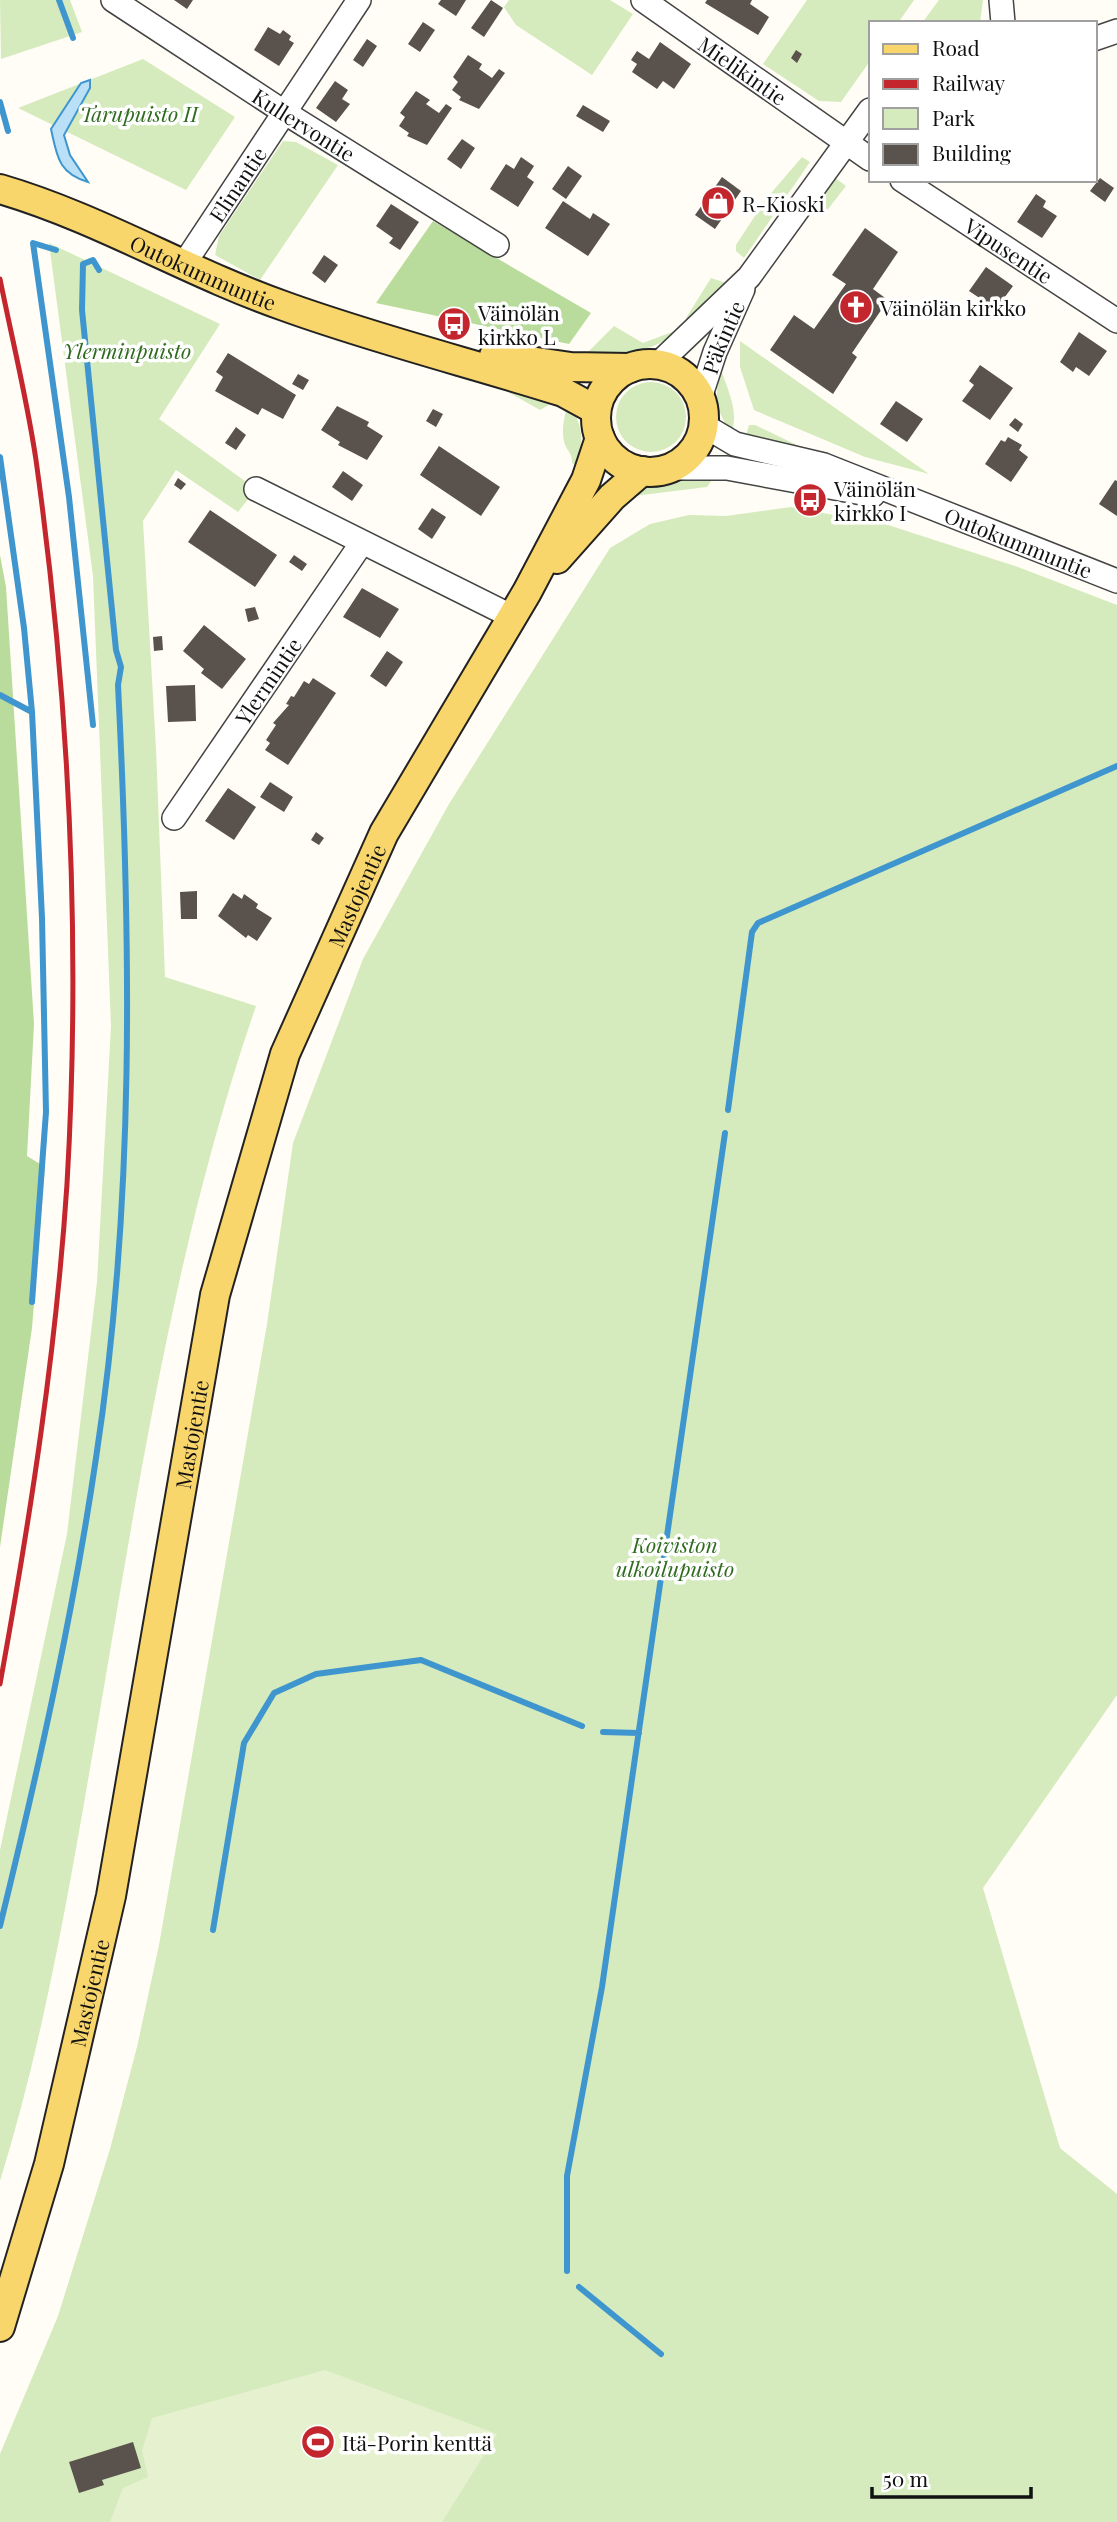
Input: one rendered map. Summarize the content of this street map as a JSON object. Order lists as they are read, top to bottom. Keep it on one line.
{"streets":{"main road":["Outokummuntie","Mastojentie"],"street":["Mielikintie","Kullervontie","Elinantie","Vipusentie","Päkintie","Ylermintie"]},"crossings":[["Mielikintie","Päkintie"],["Kullervontie","Elinantie"],["Elinantie","Outokummuntie"],["Outokummuntie","Päkintie"],["Outokummuntie","Mastojentie"],["Päkintie","Mastojentie"]],"parks":["Tarupuisto II","Ylerminpuisto","Koiviston ulkoilupuisto"],"places":{"shop":["R-Kioski"],"church":["Väinölän kirkko"],"bus stop":["Väinölän kirkko L","Väinölän kirkko I"],"sports":["Itä-Porin kenttä"]},"legend":["Road","Railway","Park","Building"],"scale_bar":"50 m"}
